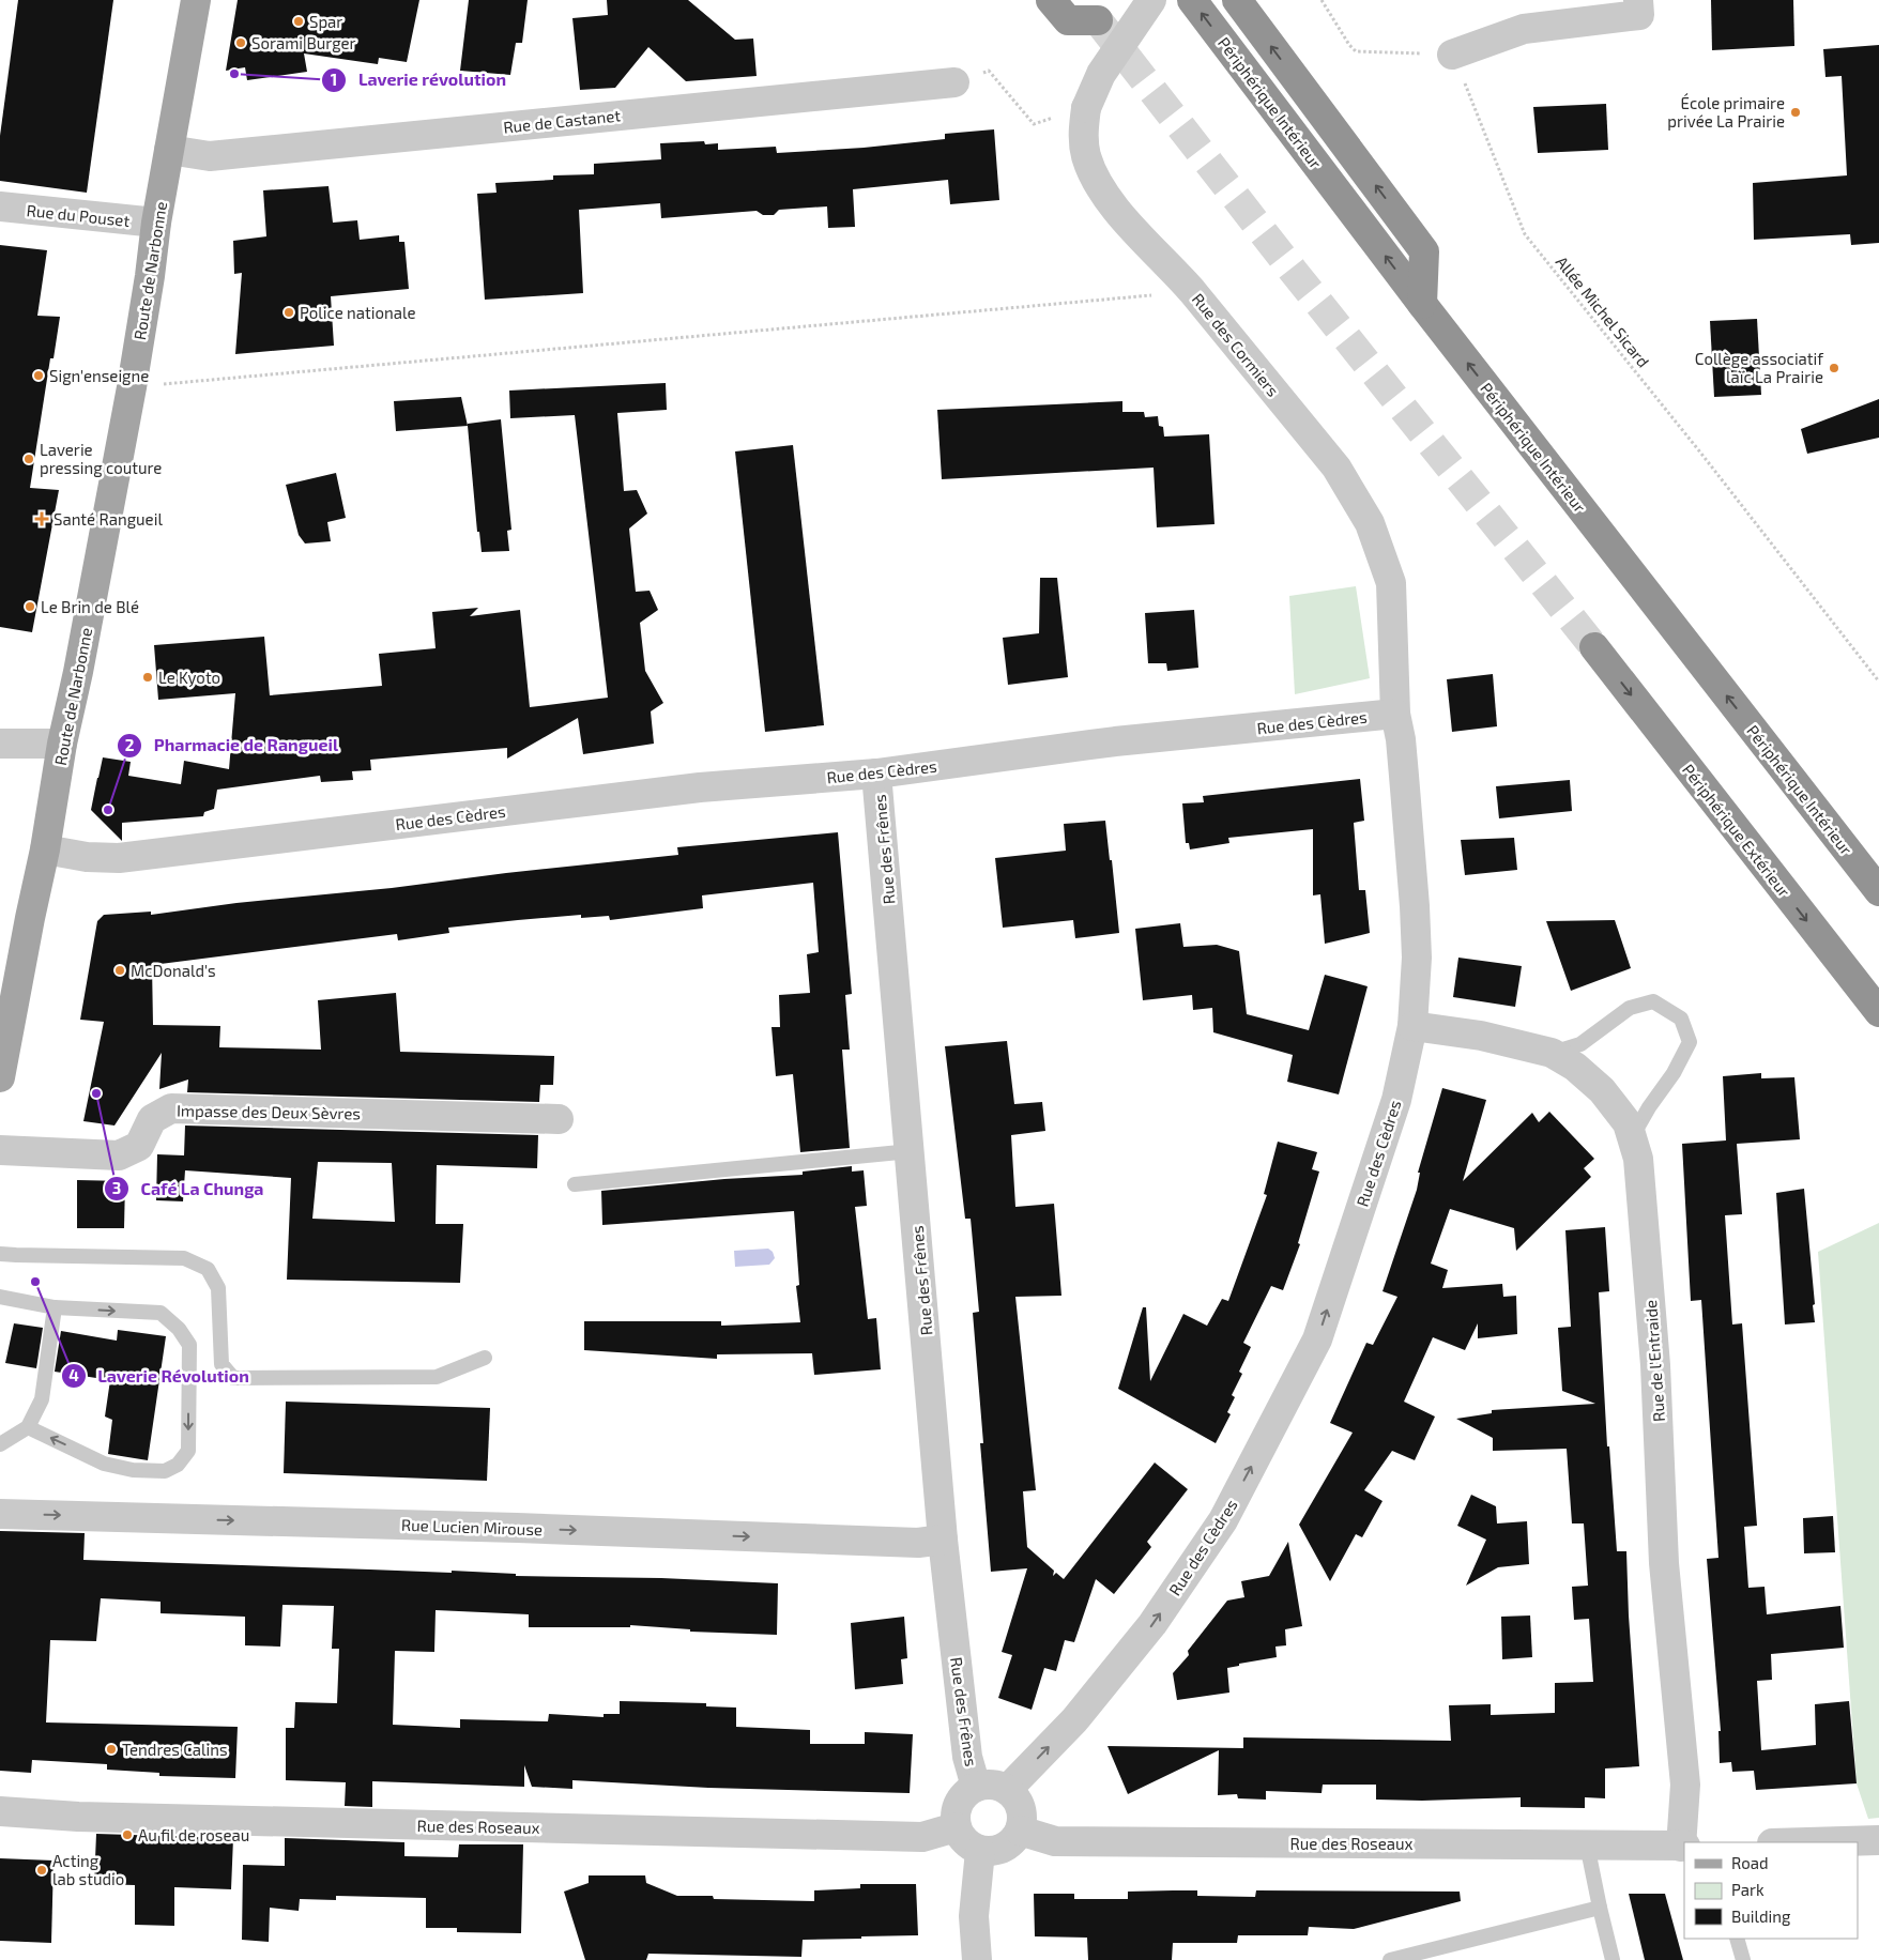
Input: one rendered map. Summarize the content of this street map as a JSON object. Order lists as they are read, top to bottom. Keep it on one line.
{"streets":{"highway":["Périphérique Intérieur","Périphérique Extérieur"],"main road":["Route de Narbonne"],"street":["Rue de Castanet","Rue du Pouset","Rue des Cormiers","Rue des Cèdres","Rue des Frênes","Impasse des Deux Sèvres","Rue de l'Entraide","Rue Lucien Mirouse","Rue des Roseaux"],"path":["Allée Michel Sicard"]},"crossings":[["Rue de Castanet","Route de Narbonne"],["Rue du Pouset","Route de Narbonne"],["Route de Narbonne","Rue des Cèdres"],["Rue des Cormiers","Rue des Cèdres"],["Rue des Cèdres","Rue des Frênes"],["Rue des Cèdres","Rue de l'Entraide"],["Rue des Cèdres","Rue des Roseaux"],["Rue des Frênes","Rue Lucien Mirouse"],["Rue des Frênes","Rue des Roseaux"],["Rue de l'Entraide","Rue des Roseaux"]],"one_way":["Périphérique Extérieur","Rue Lucien Mirouse"],"places":{"other":["Spar","Sorami Burger","Laverie révolution","École primaire privée La Prairie","Police nationale","Collège associatif laïc La Prairie","Sign'enseigne","Laverie pressing couture","Le Brin de Blé","Le Kyoto","Pharmacie de Rangueil","McDonald's","Café La Chunga","Laverie Révolution","Tendres Calins","Au fil de roseau","Acting lab studio"],"health":["Santé Rangueil"]},"legend":["Road","Park","Building"]}
